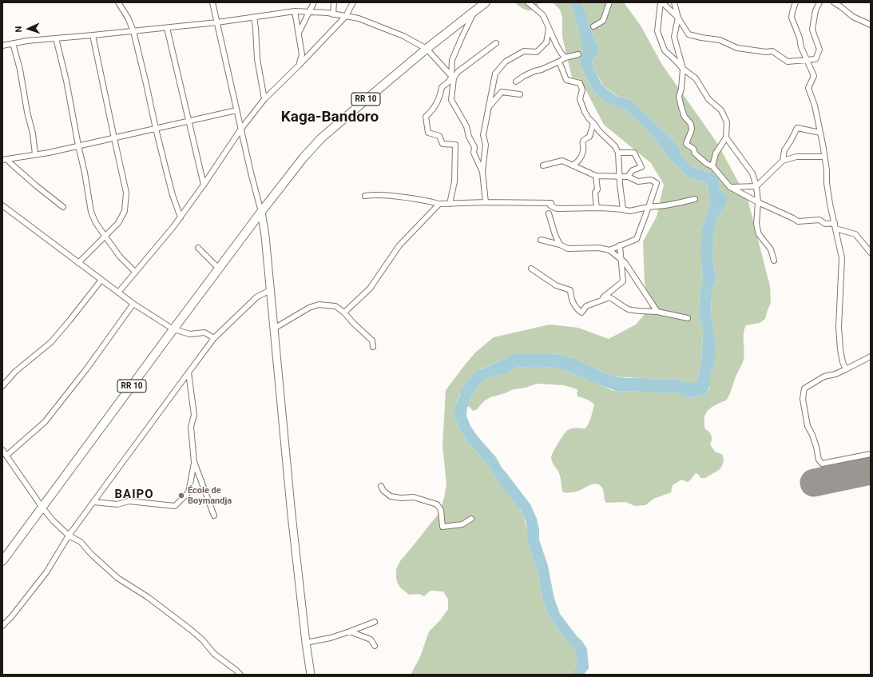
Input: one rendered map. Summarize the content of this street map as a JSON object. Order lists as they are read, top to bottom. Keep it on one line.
{"streets":{"main road":["RR 10"]},"districts":["Kaga-Bandoro","BAIPO"],"places":["École de Boymandja"],"north":"left"}
